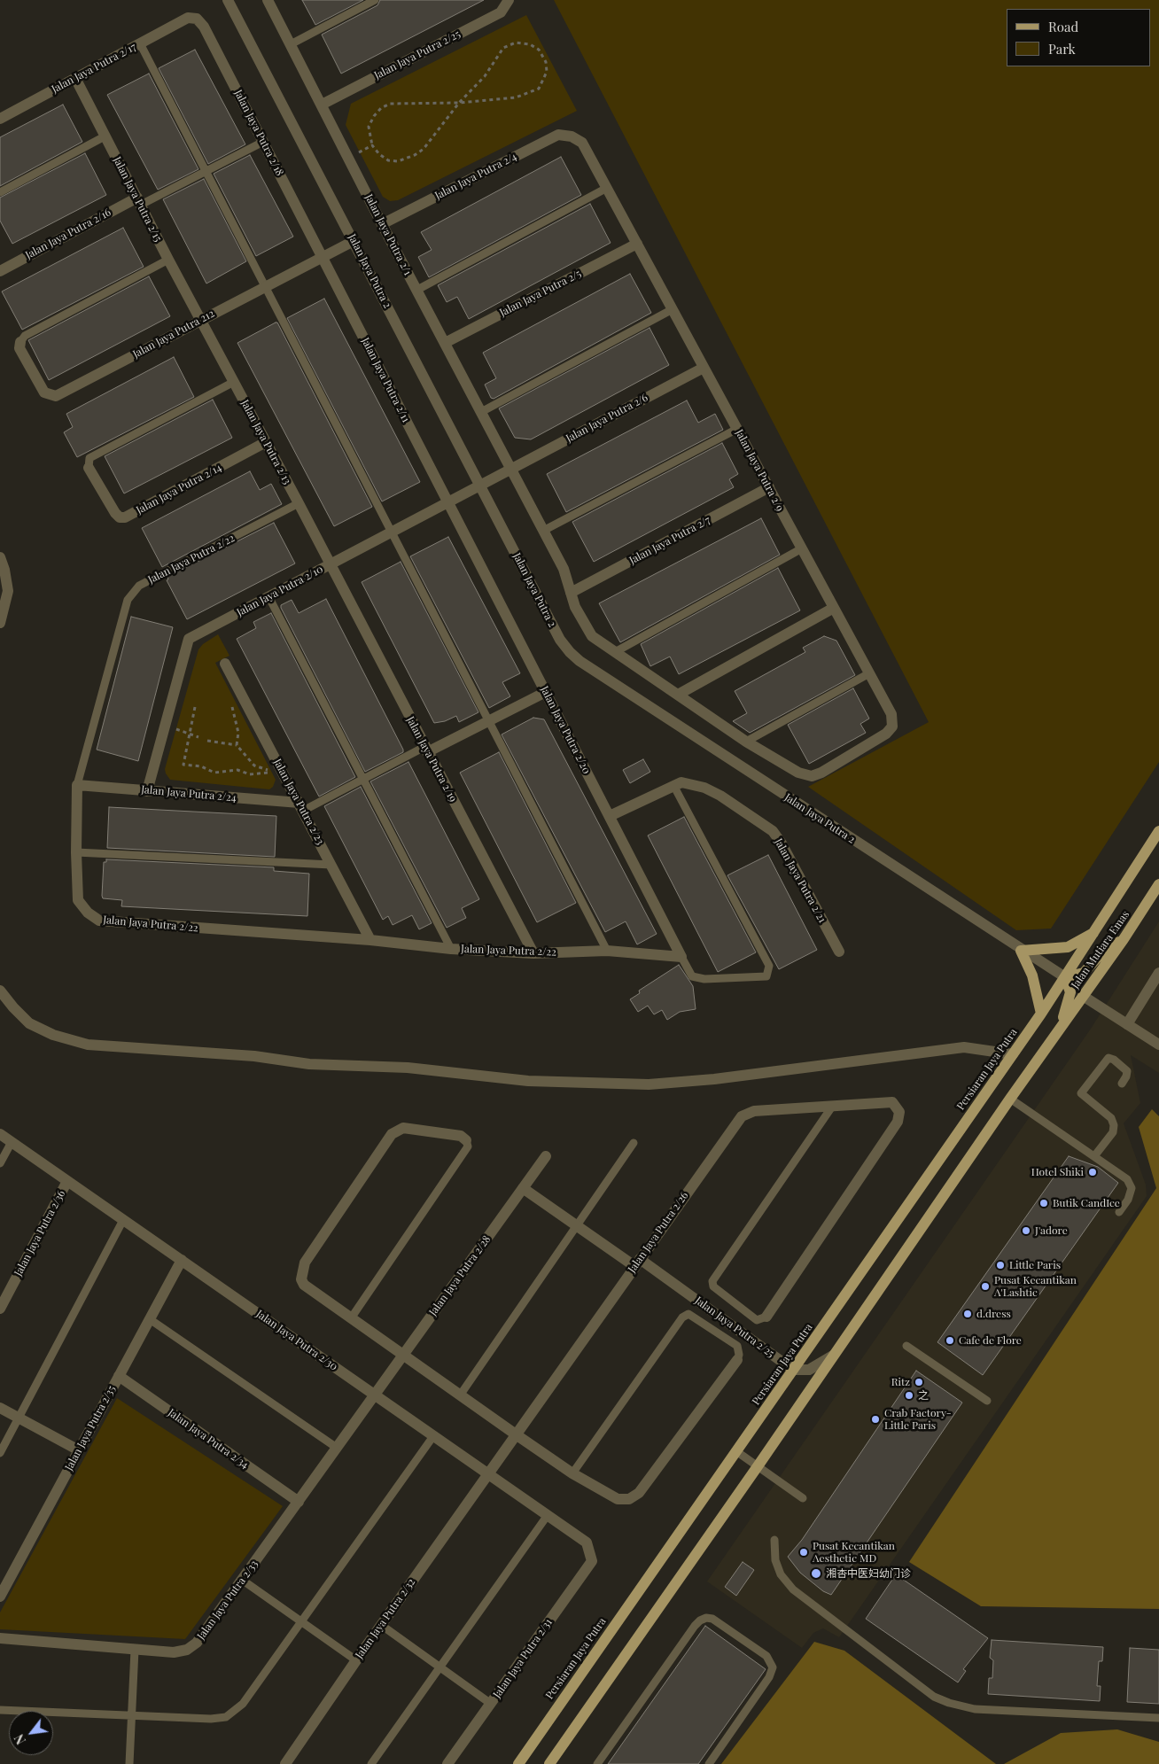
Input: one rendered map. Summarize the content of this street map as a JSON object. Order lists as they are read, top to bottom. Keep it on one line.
{"streets":{"main road":["Jalan Mutiara Emas","Persiaran Jaya Putra"],"street":["Jalan Jaya Putra 2/25","Jalan Jaya Putra 2/17","Jalan Jaya Putra 2/18","Jalan Jaya Putra 2/4","Jalan Jaya Putra 2/15","Jalan Jaya Putra 2/16","Jalan Jaya Putra 2/1","Jalan Jaya Putra 2","Jalan Jaya Putra 2/5","Jalan Jaya Putra 212","Jalan Jaya Putra 2/11","Jalan Jaya Putra 2/6","Jalan Jaya Putra 2/13","Jalan Jaya Putra 2/9","Jalan Jaya Putra 2/14","Jalan Jaya Putra 2/7","Jalan Jaya Putra 2/22","Jalan Jaya Putra 2/10","Jalan Jaya Putra 2/20","Jalan Jaya Putra 2/19","Jalan Jaya Putra 2/24","Jalan Jaya Putra 2/23","Jalan Jaya Putra 2/21","Jalan Jaya Putra 2/26","Jalan Jaya Putra 2/36","Jalan Jaya Putra 2/28","Jalan Jaya Putra 2/30","Jalan Jaya Putra 2/35","Jalan Jaya Putra 2/34","Jalan Jaya Putra 2/33","Jalan Jaya Putra 2/32","Jalan Jaya Putra 2/31"]},"crossings":[["Jalan Jaya Putra 2/25","Jalan Jaya Putra 2/1"],["Jalan Jaya Putra 2/25","Persiaran Jaya Putra"],["Jalan Jaya Putra 2/25","Jalan Jaya Putra 2/26"],["Jalan Jaya Putra 2/25","Jalan Jaya Putra 2/28"],["Jalan Jaya Putra 2/17","Jalan Jaya Putra 2/18"],["Jalan Jaya Putra 2/17","Jalan Jaya Putra 2/15"],["Jalan Jaya Putra 2/18","Jalan Jaya Putra 212"],["Jalan Jaya Putra 2/18","Jalan Jaya Putra 2/11"],["Jalan Jaya Putra 2/4","Jalan Jaya Putra 2/1"],["Jalan Jaya Putra 2/4","Jalan Jaya Putra 2/9"],["Jalan Jaya Putra 2/15","Jalan Jaya Putra 2/16"],["Jalan Jaya Putra 2/15","Jalan Jaya Putra 212"],["Jalan Jaya Putra 2/15","Jalan Jaya Putra 2/13"],["Jalan Jaya Putra 2/1","Jalan Jaya Putra 2/5"],["Jalan Jaya Putra 2/1","Jalan Jaya Putra 2/6"],["Jalan Jaya Putra 2/1","Jalan Jaya Putra 2/9"],["Jalan Jaya Putra 2/1","Jalan Jaya Putra 2/7"],["Jalan Jaya Putra 2/1","Jalan Jaya Putra 2/10"],["Jalan Jaya Putra 2","Jalan Jaya Putra 212"],["Jalan Jaya Putra 2","Jalan Jaya Putra 2/10"],["Jalan Jaya Putra 2","Jalan Mutiara Emas"],["Jalan Jaya Putra 2","Persiaran Jaya Putra"],["Jalan Jaya Putra 2/5","Jalan Jaya Putra 2/9"],["Jalan Jaya Putra 212","Jalan Jaya Putra 2/11"],["Jalan Jaya Putra 212","Jalan Jaya Putra 2/13"],["Jalan Jaya Putra 2/11","Jalan Jaya Putra 2/10"],["Jalan Jaya Putra 2/11","Jalan Jaya Putra 2/20"],["Jalan Jaya Putra 2/6","Jalan Jaya Putra 2/9"],["Jalan Jaya Putra 2/6","Jalan Jaya Putra 2/10"],["Jalan Jaya Putra 2/13","Jalan Jaya Putra 2/14"],["Jalan Jaya Putra 2/13","Jalan Jaya Putra 2/22"],["Jalan Jaya Putra 2/13","Jalan Jaya Putra 2/10"],["Jalan Jaya Putra 2/13","Jalan Jaya Putra 2/19"],["Jalan Jaya Putra 2/9","Jalan Jaya Putra 2/7"],["Jalan Jaya Putra 2/22","Jalan Jaya Putra 2/20"],["Jalan Jaya Putra 2/22","Jalan Jaya Putra 2/19"],["Jalan Jaya Putra 2/22","Jalan Jaya Putra 2/24"],["Jalan Jaya Putra 2/22","Jalan Jaya Putra 2/23"],["Jalan Jaya Putra 2/10","Jalan Jaya Putra 2/20"],["Jalan Jaya Putra 2/10","Jalan Jaya Putra 2/19"],["Jalan Jaya Putra 2/10","Jalan Jaya Putra 2/24"],["Jalan Jaya Putra 2/20","Jalan Jaya Putra 2/21"],["Jalan Jaya Putra 2/24","Jalan Jaya Putra 2/23"],["Jalan Mutiara Emas","Persiaran Jaya Putra"],["Jalan Jaya Putra 2/26","Jalan Jaya Putra 2/30"],["Jalan Jaya Putra 2/26","Jalan Jaya Putra 2/32"],["Jalan Jaya Putra 2/36","Jalan Jaya Putra 2/30"],["Jalan Jaya Putra 2/28","Jalan Jaya Putra 2/30"],["Jalan Jaya Putra 2/28","Jalan Jaya Putra 2/33"],["Jalan Jaya Putra 2/30","Jalan Jaya Putra 2/35"],["Jalan Jaya Putra 2/30","Jalan Jaya Putra 2/33"],["Jalan Jaya Putra 2/30","Jalan Jaya Putra 2/32"],["Jalan Jaya Putra 2/30","Jalan Jaya Putra 2/31"],["Jalan Jaya Putra 2/35","Jalan Jaya Putra 2/34"],["Jalan Jaya Putra 2/34","Jalan Jaya Putra 2/33"]],"places":["Hotel Shiki","Butik CandIce","J'adore","Little Paris","Pusat Kecantikan A'Lashtic","d.dress","Cafe de Flore","Ritz","之","Crab Factory- Little Paris","Pusat Kecantikan Aesthetic MD","湘杏中医妇幼门诊"],"legend":["Road","Park"],"north":"bottom left"}
